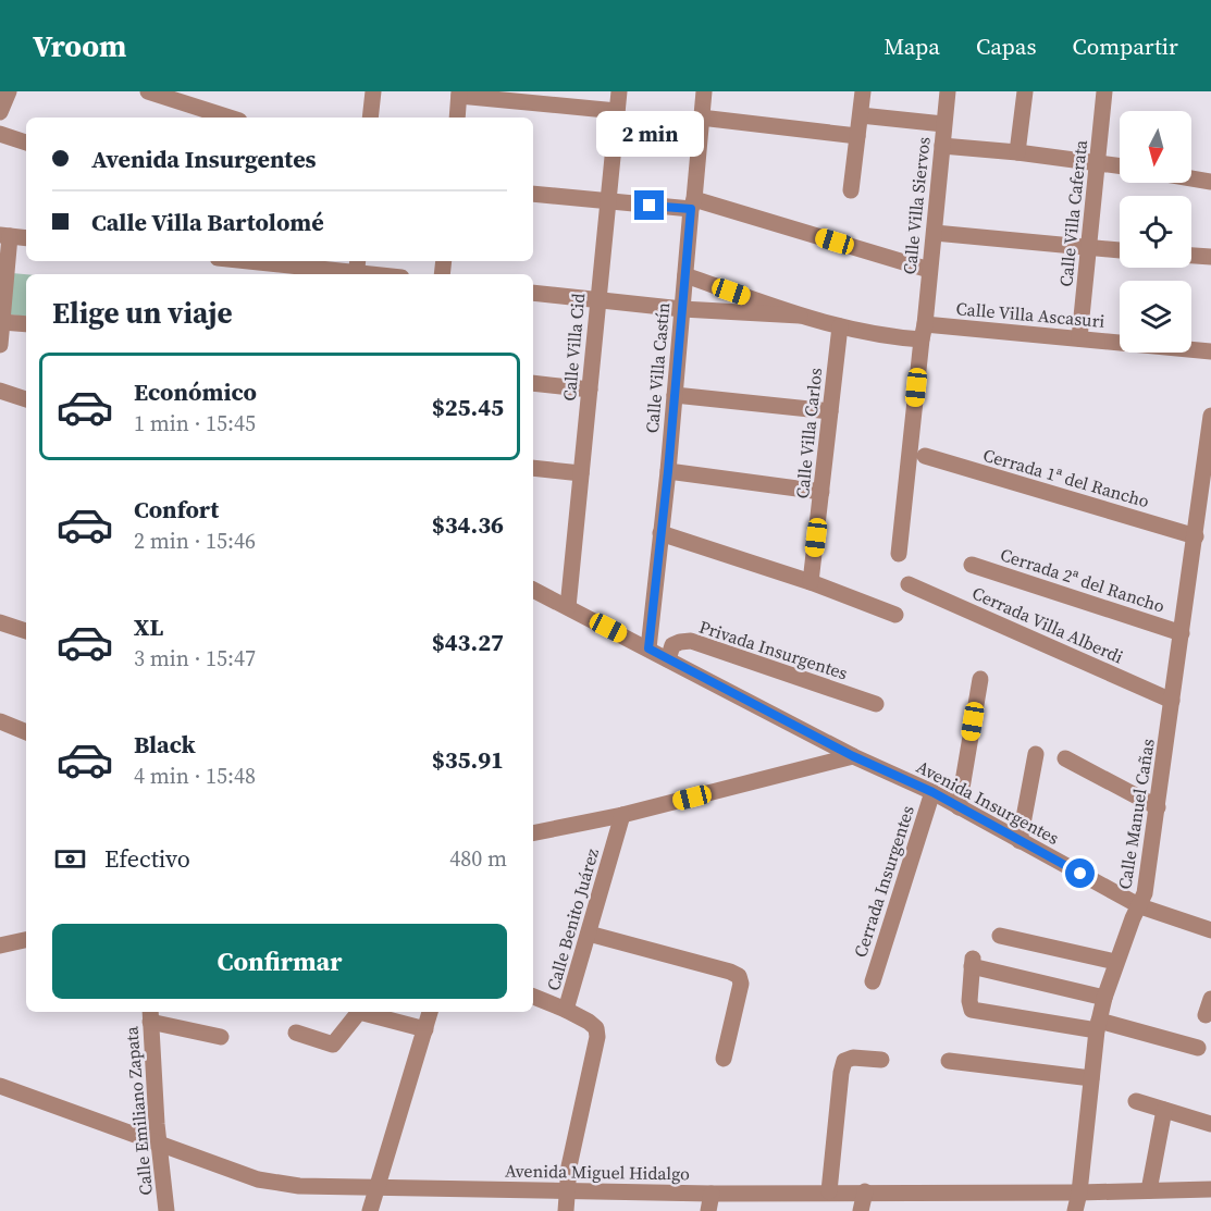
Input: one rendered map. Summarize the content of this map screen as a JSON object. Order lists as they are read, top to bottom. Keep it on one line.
{"streets":{"street":["Calle Villa Siervos","Calle Villa Caferata","Calle Villa Ascasuri","Calle Villa Cid","Calle Villa Castín","Calle Villa Carlos","Cerrada 1ª del Rancho","Cerrada 2ª del Rancho","Cerrada Villa Alberdi","Privada Insurgentes","Avenida Insurgentes","Calle Manuel Cañas","Cerrada Insurgentes","Calle Benito Juárez","Calle Emiliano Zapata","Avenida Miguel Hidalgo"]},"crossings":[["Calle Villa Siervos","Calle Villa Ascasuri"],["Calle Villa Caferata","Calle Villa Ascasuri"],["Calle Villa Ascasuri","Calle Villa Castín"],["Calle Villa Ascasuri","Calle Villa Carlos"],["Calle Villa Cid","Avenida Insurgentes"],["Calle Villa Castín","Avenida Insurgentes"],["Cerrada 1ª del Rancho","Calle Manuel Cañas"],["Cerrada 2ª del Rancho","Calle Manuel Cañas"],["Cerrada Villa Alberdi","Calle Manuel Cañas"],["Privada Insurgentes","Avenida Insurgentes"],["Avenida Insurgentes","Calle Manuel Cañas"],["Avenida Insurgentes","Cerrada Insurgentes"],["Calle Manuel Cañas","Avenida Miguel Hidalgo"],["Calle Benito Juárez","Avenida Miguel Hidalgo"],["Calle Emiliano Zapata","Avenida Miguel Hidalgo"]],"north":"bottom","page":{"header":"Vroom","nav":["Mapa","Capas","Compartir"],"bubble":"2 min","banner":["Avenida Insurgentes","Calle Villa Bartolomé"],"heading":"Elige un viaje","list":[{"name":"Económico","note":"1 min · 15:45","value":"$25.45"},{"name":"Confort","note":"2 min · 15:46","value":"$34.36"},{"name":"XL","note":"3 min · 15:47","value":"$43.27"},{"name":"Black","note":"4 min · 15:48","value":"$35.91"}],"pay":["Efectivo","480 m"],"buttons":"Confirmar"}}
